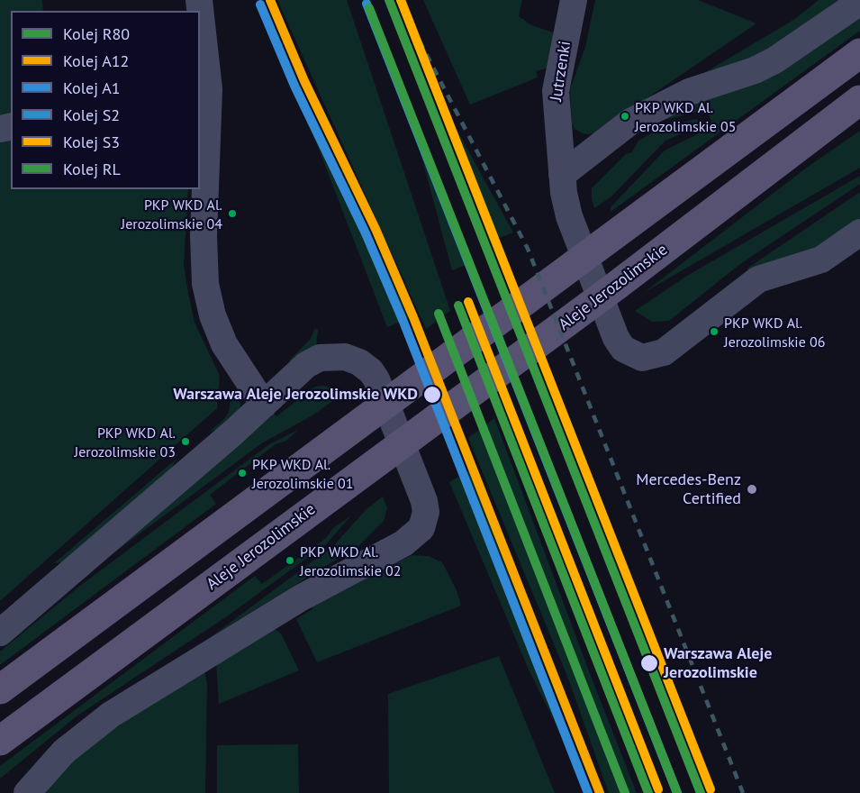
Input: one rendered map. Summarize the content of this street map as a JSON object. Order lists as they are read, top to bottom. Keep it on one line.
{"streets":{"main road":["Aleje Jerozolimskie"],"street":["Jutrzenki"]},"places":["PKP WKD Al. Jerozolimskie 05","PKP WKD Al. Jerozolimskie 04","PKP WKD Al. Jerozolimskie 06","Warszawa Aleje Jerozolimskie WKD","PKP WKD Al. Jerozolimskie 03","PKP WKD Al. Jerozolimskie 01","Mercedes-Benz Certified","PKP WKD Al. Jerozolimskie 02","Warszawa Aleje Jerozolimskie"],"lines":["rail line R80","rail line A12","rail line S3","rail line S2","rail line A1","rail line RL"],"legend":["Kolej R80","Kolej A12","Kolej A1","Kolej S2","Kolej S3","Kolej RL"]}
